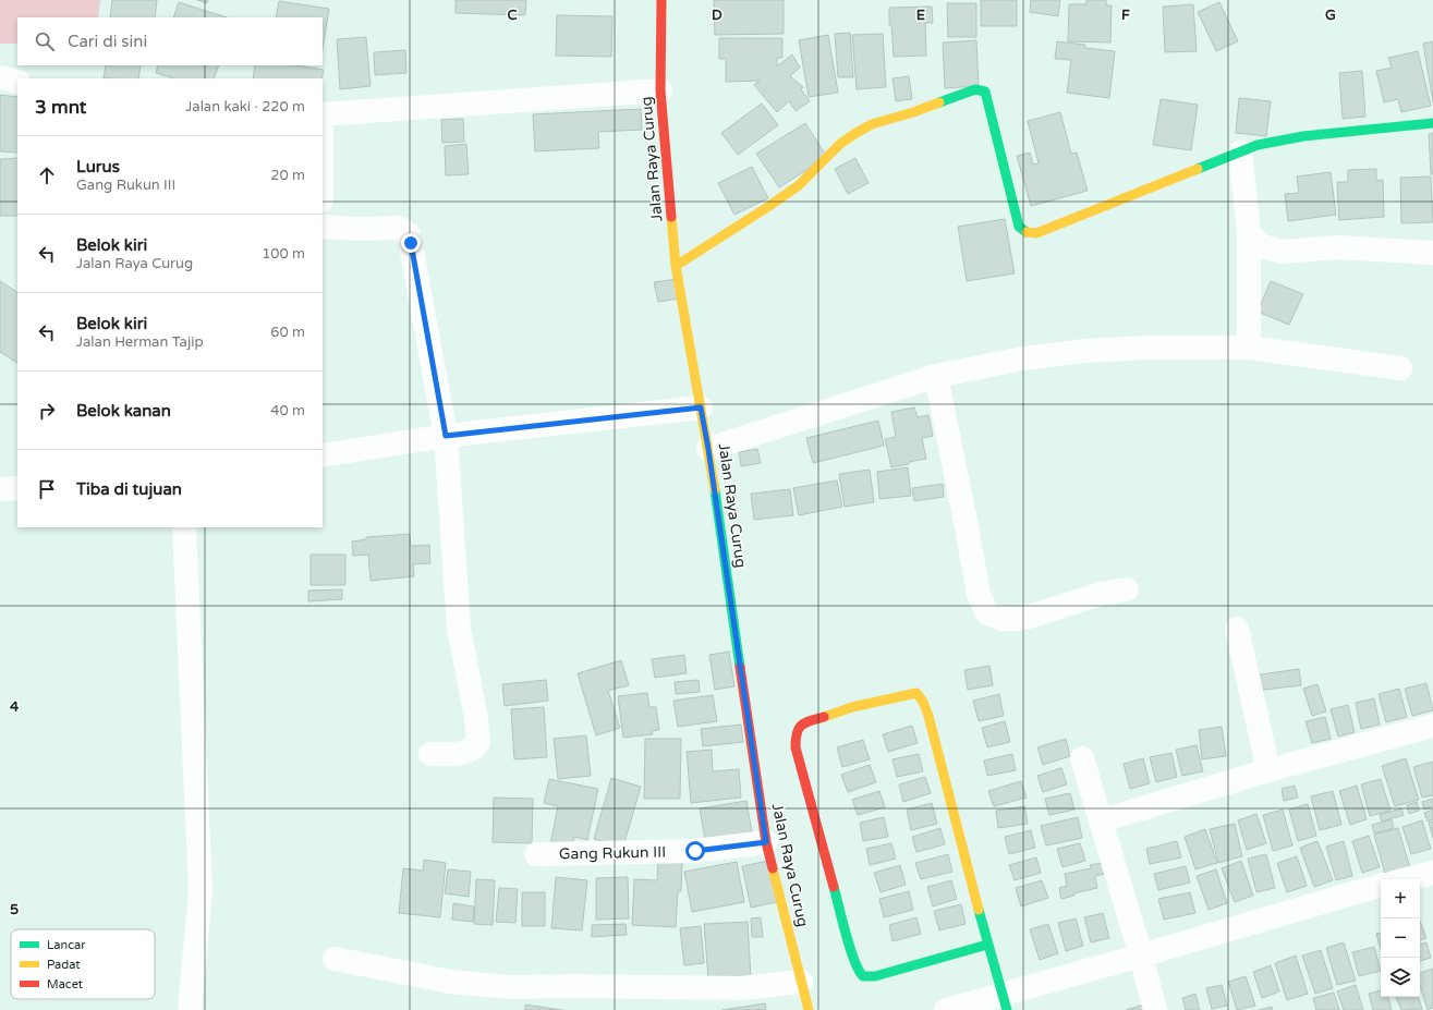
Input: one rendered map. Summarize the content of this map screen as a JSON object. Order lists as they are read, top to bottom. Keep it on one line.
{"streets":{"street":["Jalan Raya Curug","Gang Rukun III"]},"crossings":[["Jalan Raya Curug","Gang Rukun III"]],"legend":["Lancar","Padat","Macet"],"page":{"search":"Cari di sini","heading":["3 mnt","Jalan kaki · 220 m"],"list":[["Lurus","Gang Rukun III","20 m"],["Belok kiri","Jalan Raya Curug","100 m"],["Belok kiri","Jalan Herman Tajip","60 m"],["Belok kanan","40 m"],"Tiba di tujuan"],"map_buttons":["+","−"]},"grid":{"columns":["C","D","E","F","G"],"rows":["4","5"]}}
